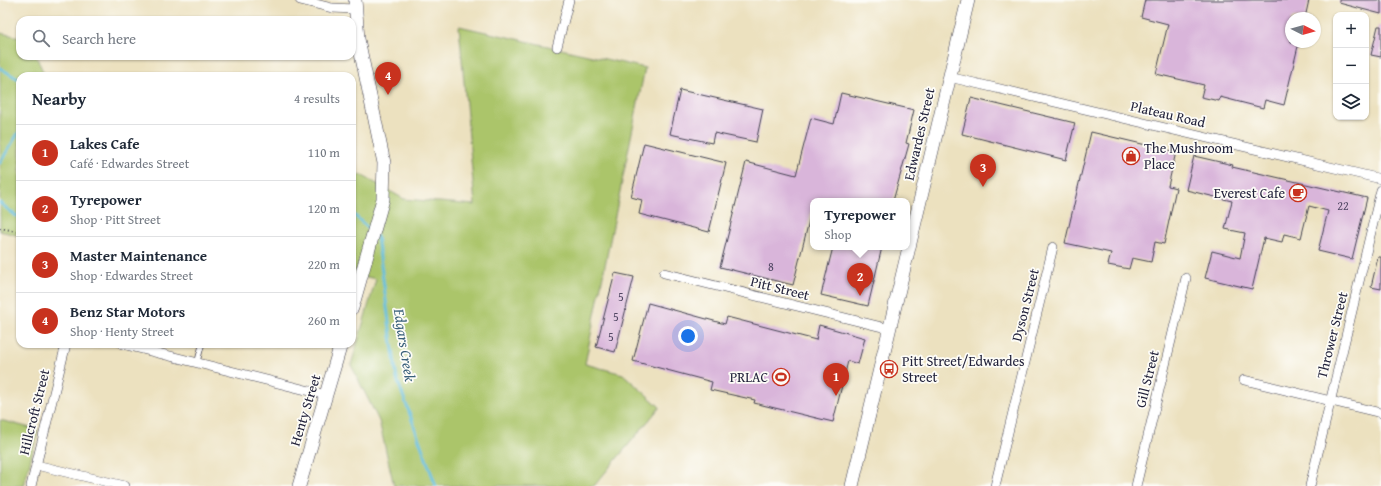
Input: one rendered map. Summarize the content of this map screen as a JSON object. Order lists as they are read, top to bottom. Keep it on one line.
{"streets":{"street":["Plateau Road","Edwardes Street","Pitt Street","Dyson Street","Thrower Street","Gill Street","Henty Street","Hillcroft Street"]},"crossings":[["Plateau Road","Edwardes Street"],["Edwardes Street","Pitt Street"]],"water":["Edgars Creek"],"places":{"shop":["The Mushroom Place"],"cafe":["Everest Cafe"],"bus stop":["Pitt Street/Edwardes Street"],"sports":["PRLAC"]},"house_numbers":["22","8","5","5","5"],"north":"right","page":{"map_buttons":["+","−"],"search":"Search here","pins":["4","3","2","1"],"heading":["Nearby","4 results"],"list":[{"mark":"1","name":"Lakes Cafe","note":"Café · Edwardes Street","value":"110 m"},{"mark":"2","name":"Tyrepower","note":"Shop · Pitt Street","value":"120 m"},{"mark":"3","name":"Master Maintenance","note":"Shop · Edwardes Street","value":"220 m"},{"mark":"4","name":"Benz Star Motors","note":"Shop · Henty Street","value":"260 m"}],"popup":["Tyrepower","Shop"]}}
